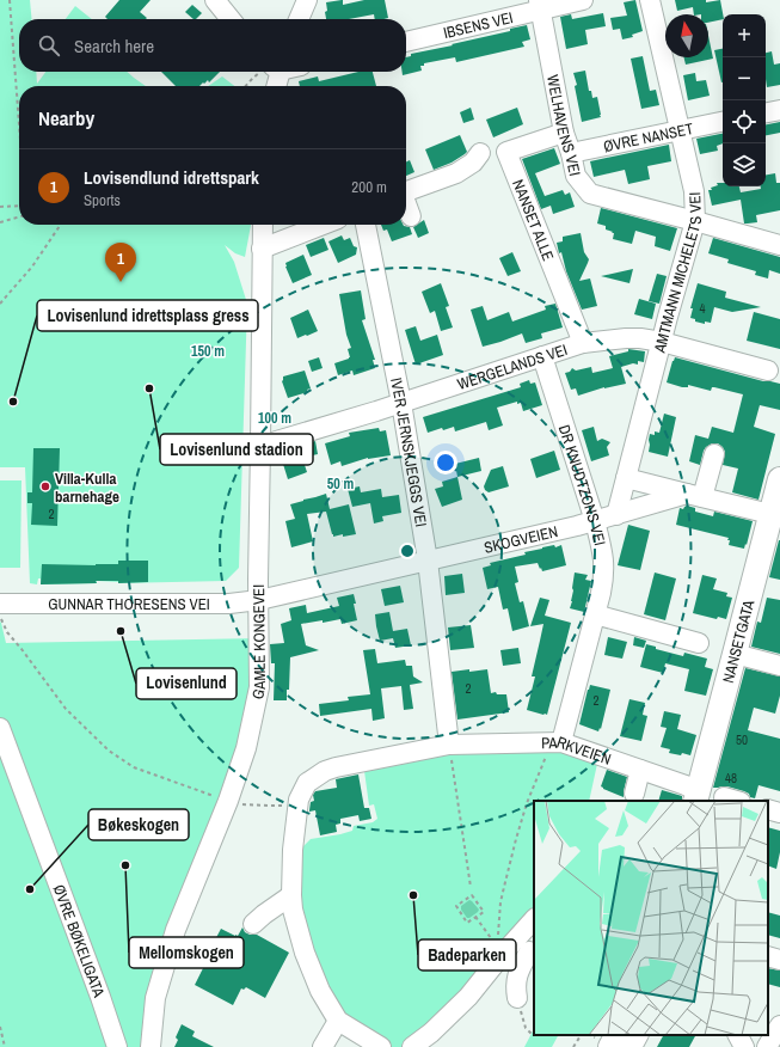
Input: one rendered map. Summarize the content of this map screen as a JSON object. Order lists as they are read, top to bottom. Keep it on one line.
{"streets":{"main road":["NANSETGATA"],"street":["IBSENS VEI","WELHAVENS VEI","ØVRE NANSET","NANSET ALLE","AMTMANN MICHELETS VEI","WERGELANDS VEI","IVER JERNSKJEGGS VEI","DR KNUDTZONS VEI","SKOGVEIEN","GUNNAR THORESENS VEI","GAMLE KONGEVEI","PARKVEIEN","ØVRE BØKELIGATA"]},"crossings":[["IBSENS VEI","WELHAVENS VEI"],["WELHAVENS VEI","ØVRE NANSET"],["WELHAVENS VEI","NANSET ALLE"],["WELHAVENS VEI","AMTMANN MICHELETS VEI"],["ØVRE NANSET","AMTMANN MICHELETS VEI"],["NANSET ALLE","WERGELANDS VEI"],["AMTMANN MICHELETS VEI","WERGELANDS VEI"],["AMTMANN MICHELETS VEI","SKOGVEIEN"],["WERGELANDS VEI","IVER JERNSKJEGGS VEI"],["WERGELANDS VEI","DR KNUDTZONS VEI"],["WERGELANDS VEI","GAMLE KONGEVEI"],["IVER JERNSKJEGGS VEI","SKOGVEIEN"],["IVER JERNSKJEGGS VEI","PARKVEIEN"],["DR KNUDTZONS VEI","SKOGVEIEN"],["DR KNUDTZONS VEI","PARKVEIEN"],["SKOGVEIEN","GUNNAR THORESENS VEI"],["SKOGVEIEN","GAMLE KONGEVEI"],["GUNNAR THORESENS VEI","GAMLE KONGEVEI"],["NANSETGATA","PARKVEIEN"]],"places":["Lovisenlund stadion","Lovisenlund idrettsplass gress","Villa-Kulla barnehage","Lovisenlund","Mellomskogen","Bøkeskogen","Badeparken"],"house_numbers":["4","2","2","2","50","48"],"north":"top","page":{"map_buttons":["+","−"],"search":"Search here","heading":"Nearby","list":[{"mark":"1","name":"Lovisendlund idrettspark","note":"Sports","value":"200 m"}],"pins":"1"},"rings":["150 m","100 m","50 m"]}
